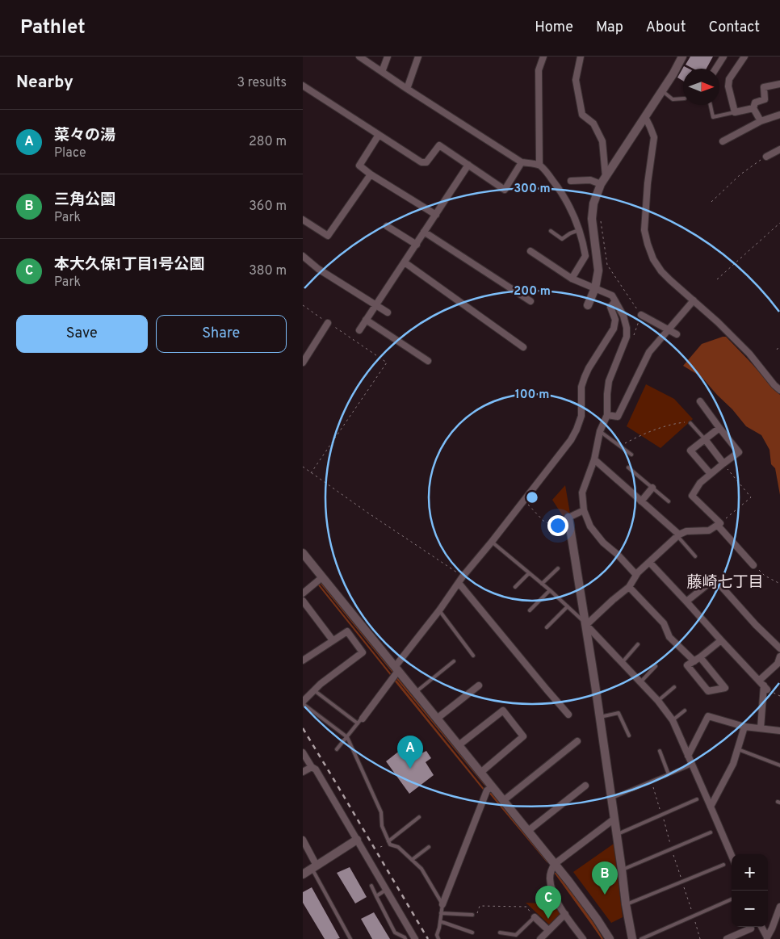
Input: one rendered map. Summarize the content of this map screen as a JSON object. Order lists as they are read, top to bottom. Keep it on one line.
{"districts":["藤崎七丁目"],"north":"right","page":{"header":"Pathlet","nav":["Home","Map","About","Contact"],"heading":["Nearby","3 results"],"list":[{"mark":"A","name":"菜々の湯","note":"Place","value":"280 m"},{"mark":"B","name":"三角公園","note":"Park","value":"360 m"},{"mark":"C","name":"本大久保1丁目1号公園","note":"Park","value":"380 m"}],"buttons":["Save","Share"],"pins":["A","B","C"],"map_buttons":["+","−"]},"rings":["300 m","200 m","100 m"]}
